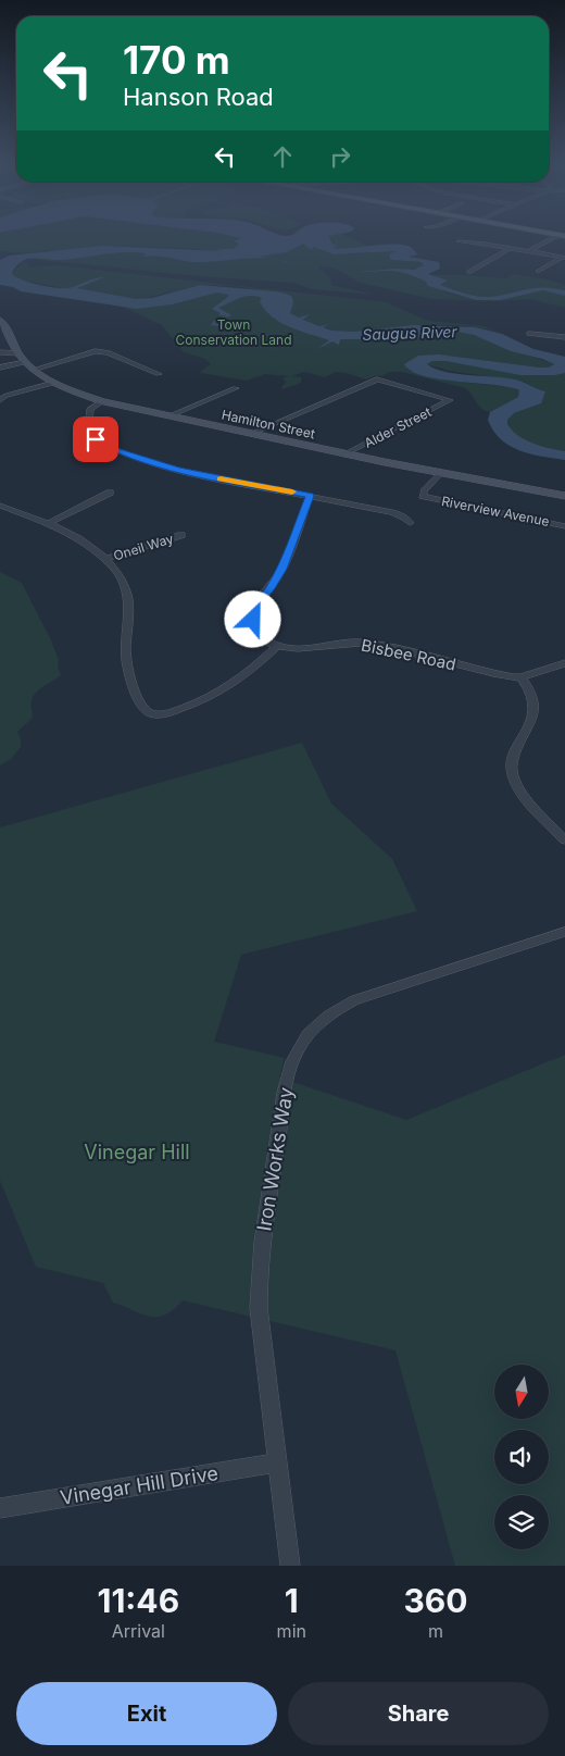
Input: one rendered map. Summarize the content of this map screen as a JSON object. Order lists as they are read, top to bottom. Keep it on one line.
{"streets":{"main road":["Hamilton Street"],"street":["Alder Street","Riverview Avenue","Oneil Way","Bisbee Road","Iron Works Way","Vinegar Hill Drive"]},"crossings":[["Hamilton Street","Alder Street"],["Hamilton Street","Riverview Avenue"],["Iron Works Way","Vinegar Hill Drive"]],"water":["Saugus River"],"parks":["Town Conservation Land","Vinegar Hill"],"north":"bottom","page":{"turn":["170 m","Hanson Road"],"eta":["11:46","Arrival","1","min","360","m"],"buttons":["Exit","Share"]}}
